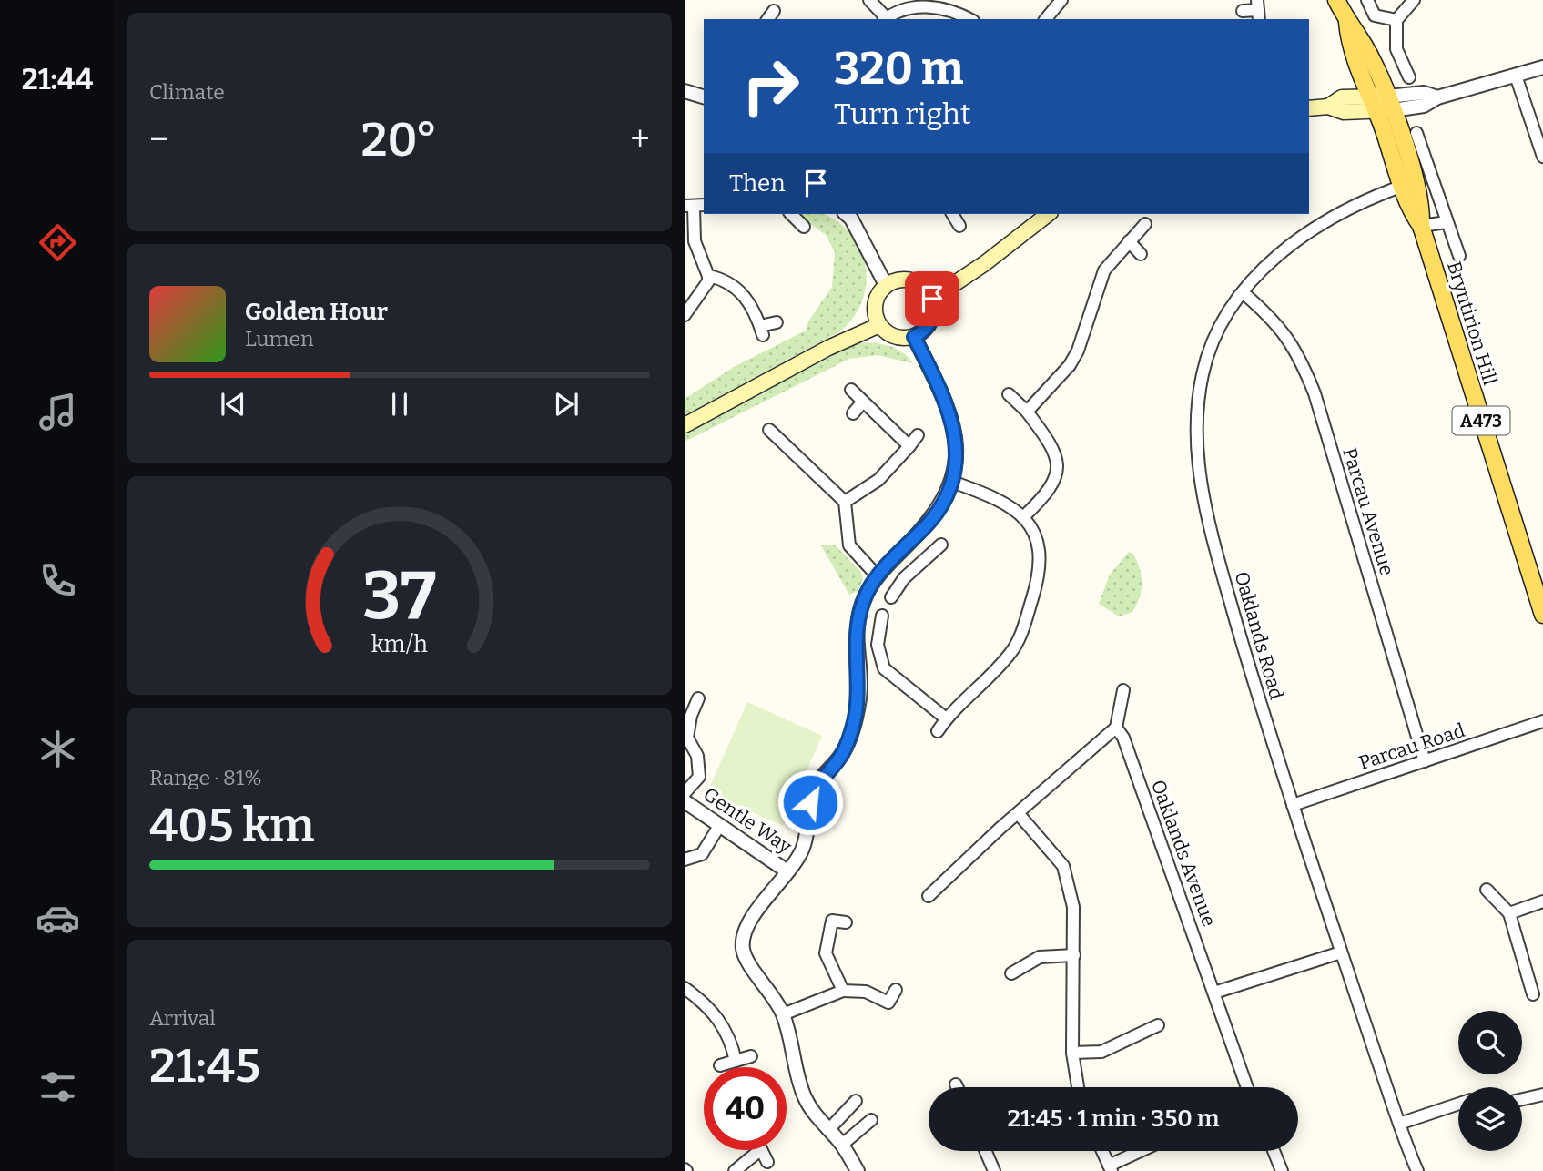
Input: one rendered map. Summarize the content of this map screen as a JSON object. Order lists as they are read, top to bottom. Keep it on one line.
{"streets":{"main road":["Bryntirion Hill","A473"],"street":["Parcau Avenue","Oaklands Road","Parcau Road","Gentle Way","Oaklands Avenue"]},"crossings":[["Bryntirion Hill","A473"],["Bryntirion Hill","Oaklands Road"],["Parcau Avenue","Oaklands Road"],["Parcau Avenue","Parcau Road"],["Oaklands Road","Parcau Road"]],"page":{"tabs":"21:44","tile":["Climate",["Range · 81%","405 km"],["Arrival","21:45"]],"turn":["320 m","Turn right"],"heat":["−","20°","+"],"then":"Then","song":["Golden Hour","Lumen"],"limit":"40","trip":"21:45 · 1 min · 350 m","gauge":["37","km/h"]}}
